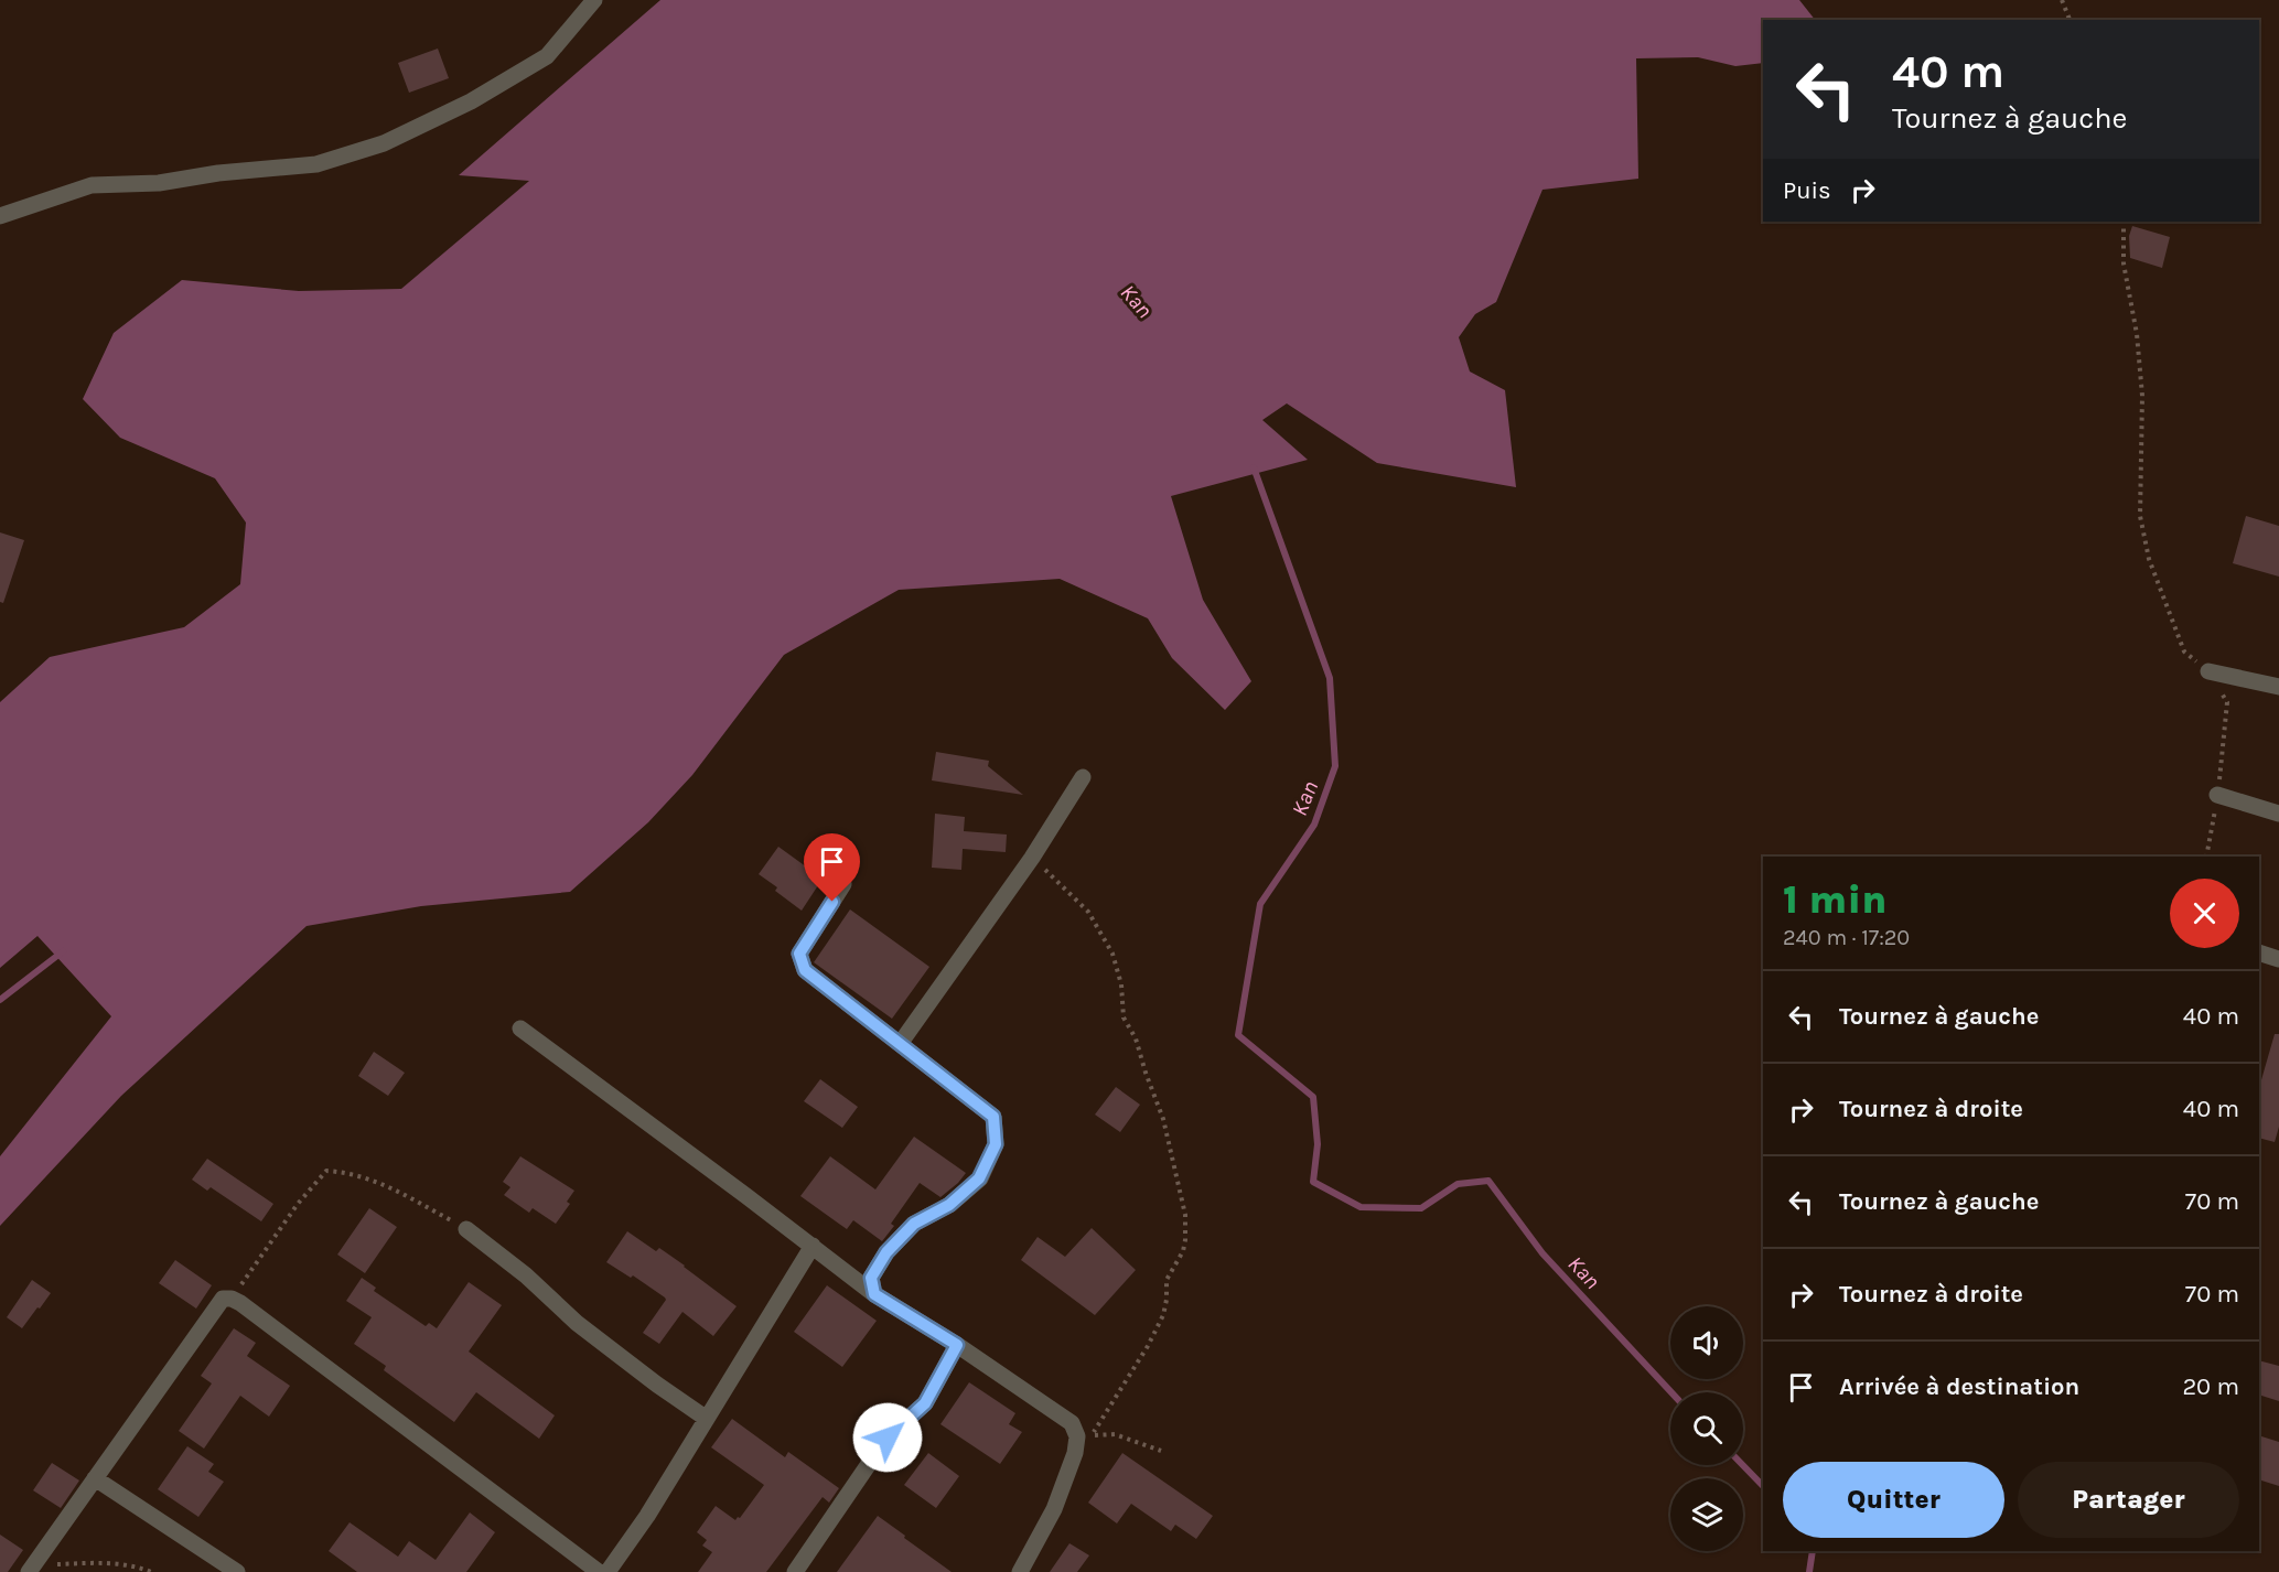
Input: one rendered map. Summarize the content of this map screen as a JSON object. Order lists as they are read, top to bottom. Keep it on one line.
{"water":["Kan"],"page":{"turn":["40 m","Tournez à gauche"],"then":"Puis","heading":["1 min","240 m · 17:20"],"list":[{"name":"Tournez à gauche","value":"40 m"},{"name":"Tournez à droite","value":"40 m"},{"name":"Tournez à gauche","value":"70 m"},{"name":"Tournez à droite","value":"70 m"},{"name":"Arrivée à destination","value":"20 m"}],"buttons":["Quitter","Partager"]}}
